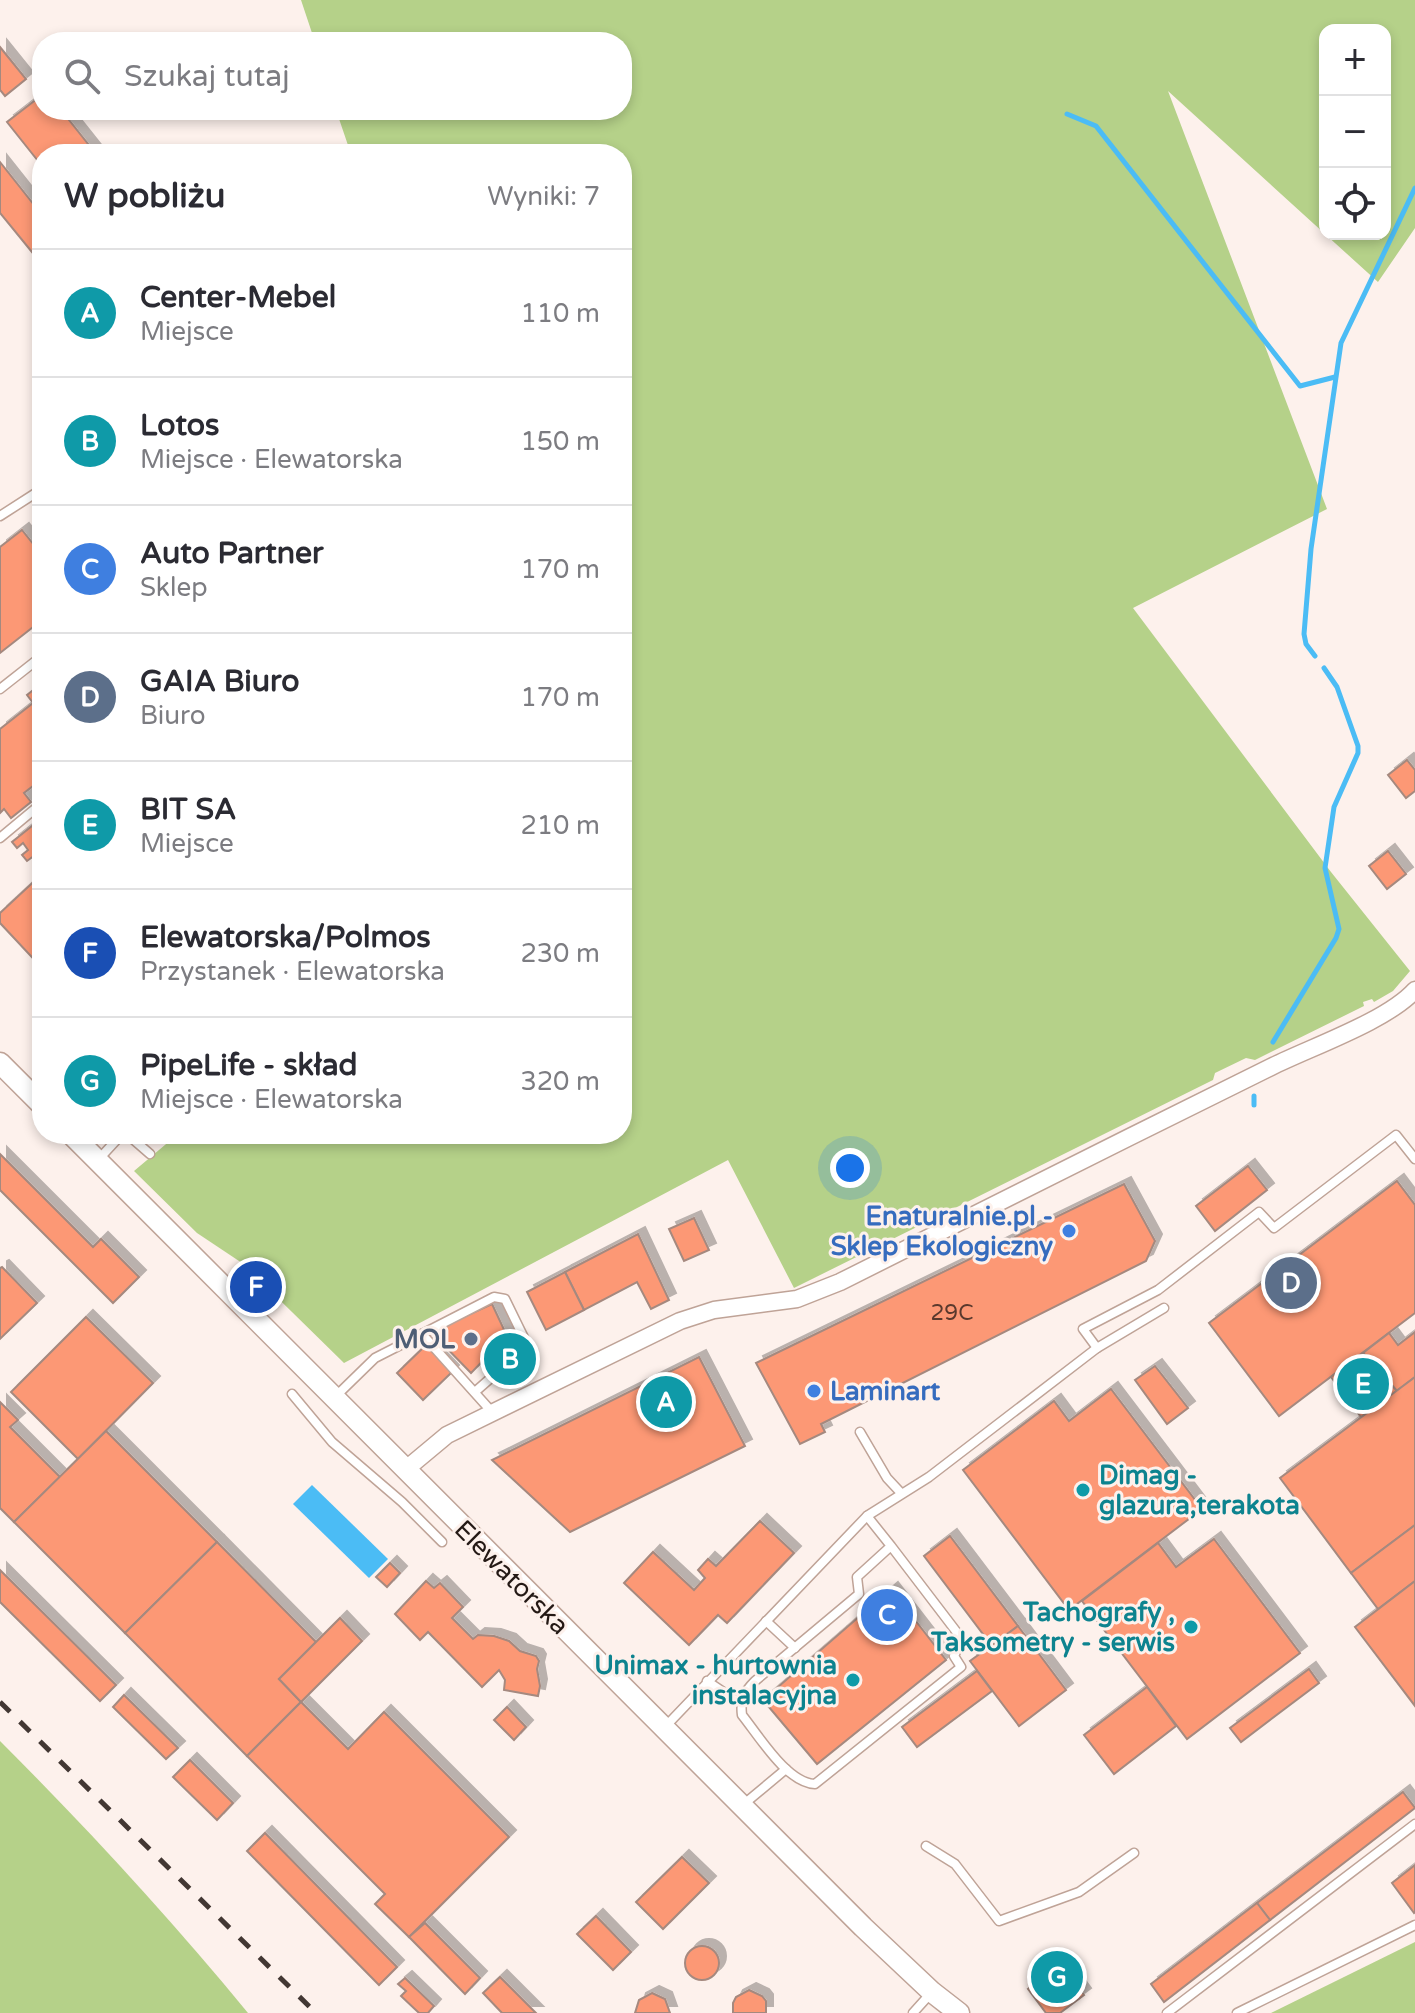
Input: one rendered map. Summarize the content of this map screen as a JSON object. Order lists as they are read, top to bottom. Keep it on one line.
{"streets":{"street":["Elewatorska"]},"places":["Enaturalnie.pl - Sklep Ekologiczny","MOL","Laminart","Dimag - glazura,terakota","Tachografy , Taksometry - serwis","Unimax - hurtownia instalacyjna"],"house_numbers":["29C"],"page":{"map_buttons":["+","−"],"search":"Szukaj tutaj","heading":["W pobliżu","Wyniki: 7"],"list":[{"mark":"A","name":"Center-Mebel","note":"Miejsce","value":"110 m"},{"mark":"B","name":"Lotos","note":"Miejsce · Elewatorska","value":"150 m"},{"mark":"C","name":"Auto Partner","note":"Sklep","value":"170 m"},{"mark":"D","name":"GAIA Biuro","note":"Biuro","value":"170 m"},{"mark":"E","name":"BIT SA","note":"Miejsce","value":"210 m"},{"mark":"F","name":"Elewatorska/Polmos","note":"Przystanek · Elewatorska","value":"230 m"},{"mark":"G","name":"PipeLife - skład","note":"Miejsce · Elewatorska","value":"320 m"}],"pins":["D","F","B","E","A","C","G"]}}
